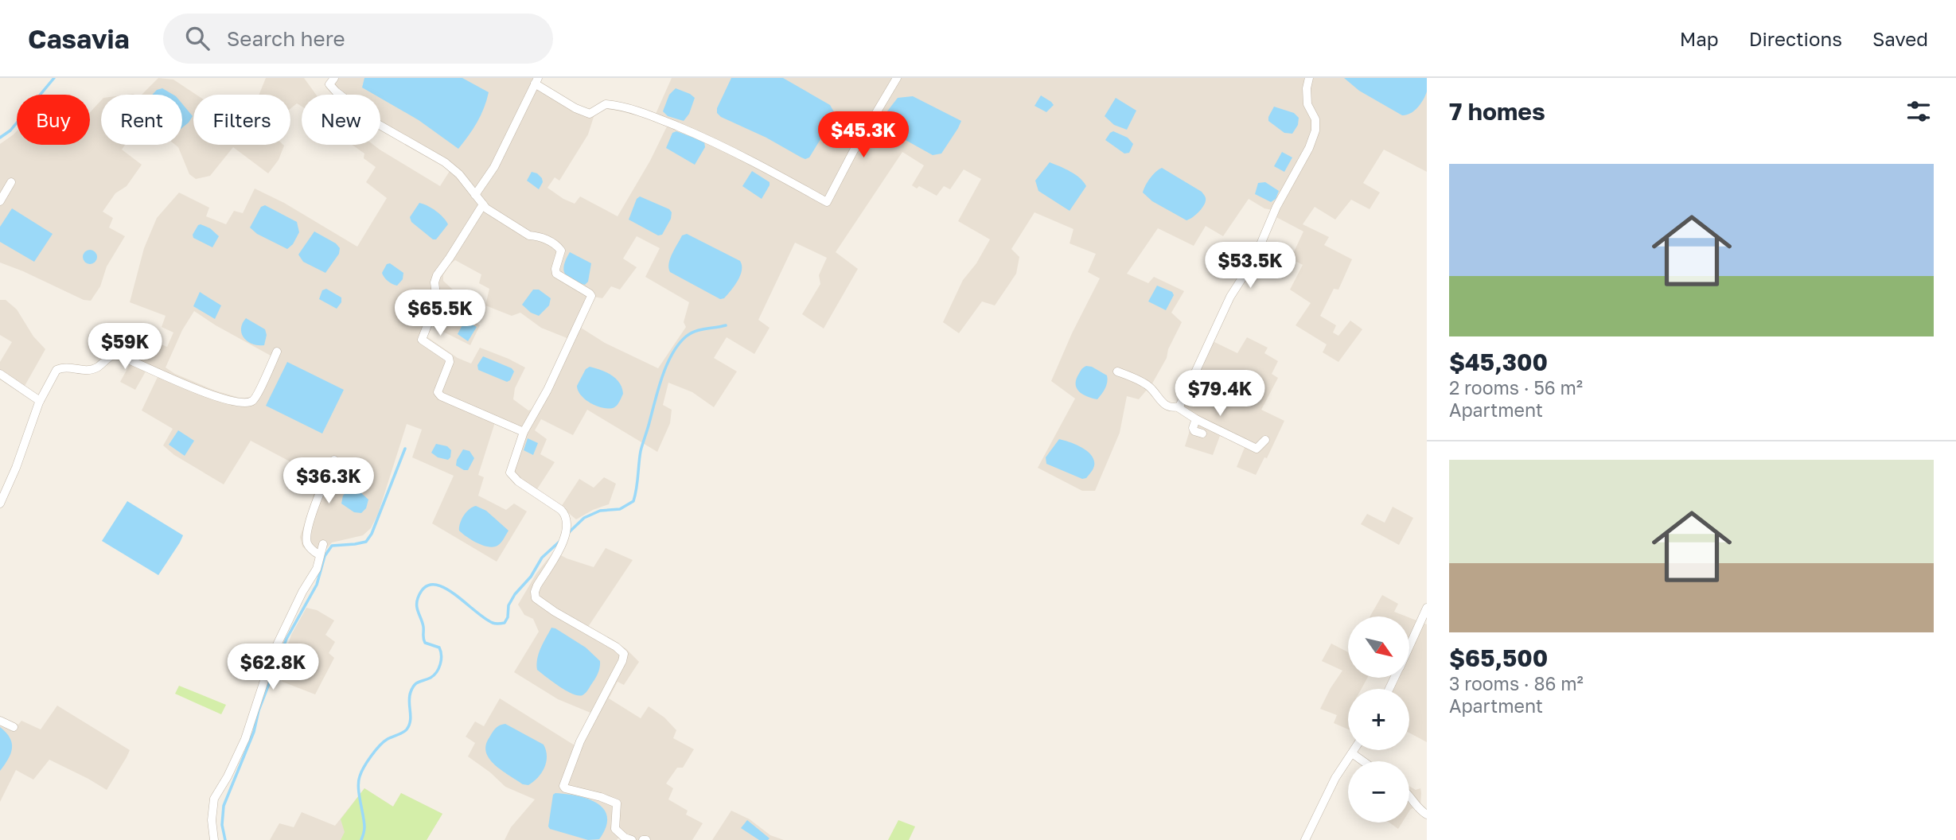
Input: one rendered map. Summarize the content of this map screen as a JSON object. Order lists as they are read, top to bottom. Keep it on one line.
{"north":"bottom right","page":{"header":"Casavia","search":"Search here","nav":["Map","Directions","Saved"],"heading":"7 homes","chip":["Buy","Rent","Filters","New"],"price":["$45.3K","$53.5K","$65.5K","$59K","$79.4K","$36.3K","$62.8K"],"list":[{"name":"$45,300","note":"2 rooms · 56 m² · Apartment"},{"name":"$65,500","note":"3 rooms · 86 m² · Apartment"}],"map_buttons":["+","−"]}}
